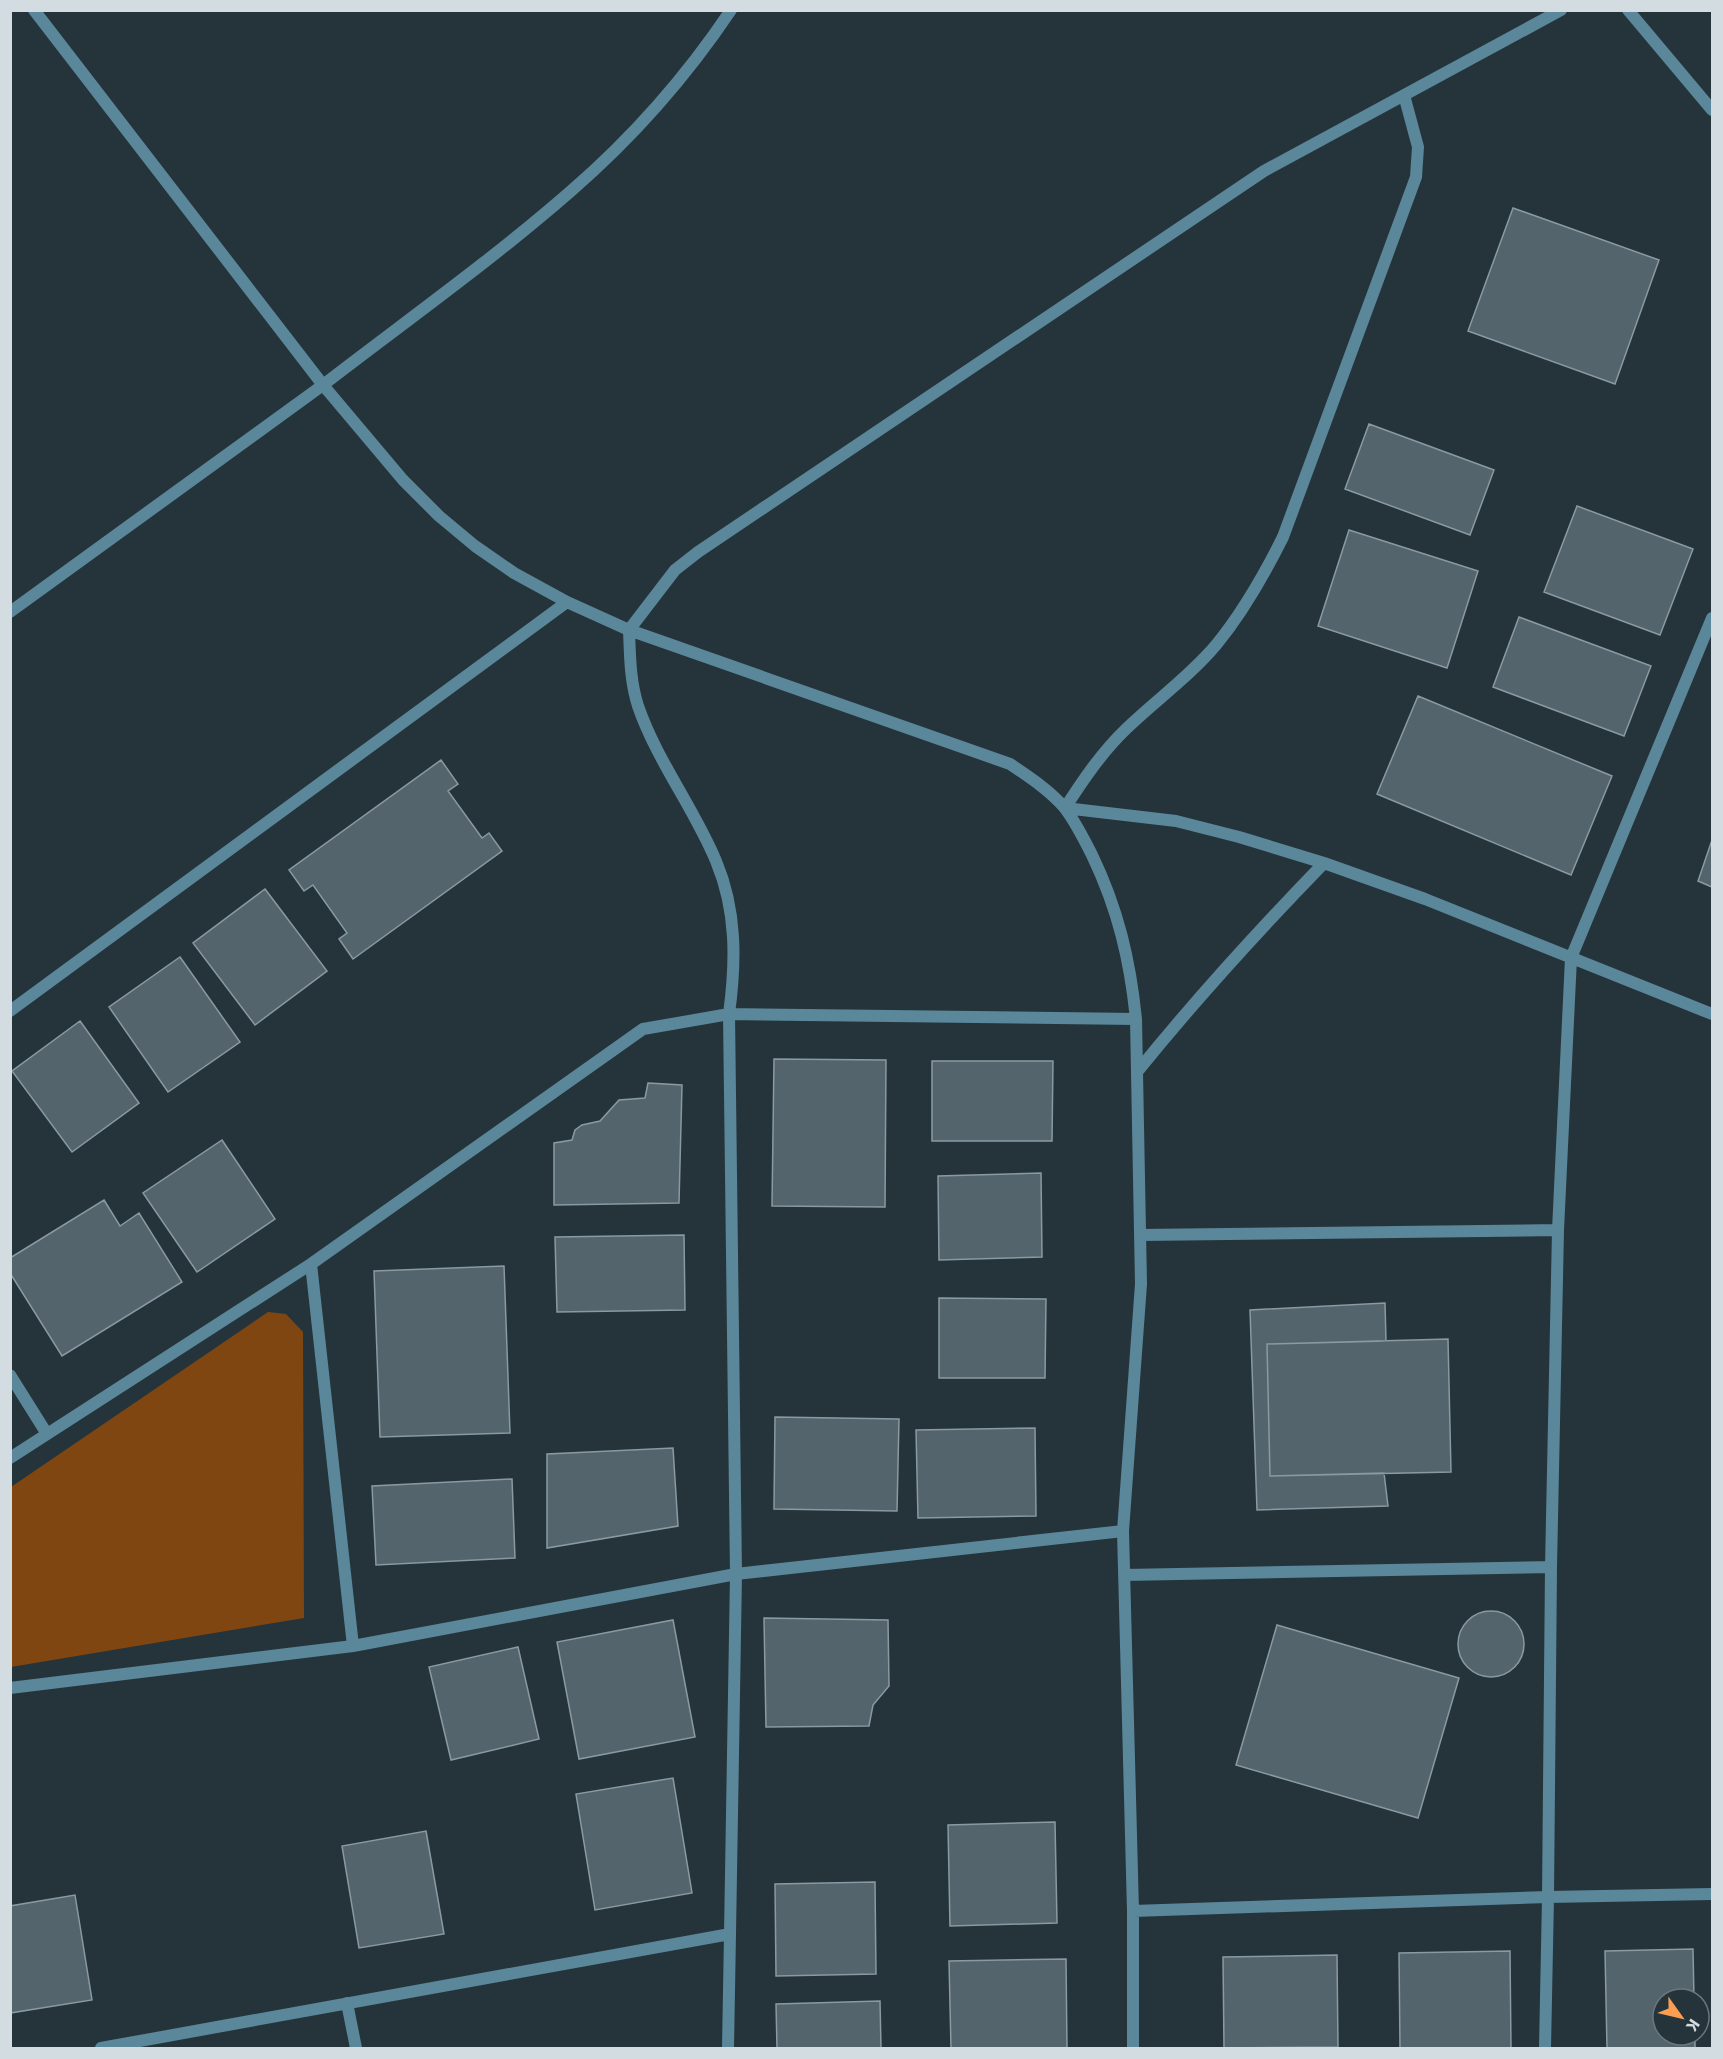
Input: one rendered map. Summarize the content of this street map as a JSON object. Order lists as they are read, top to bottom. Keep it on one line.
{"north":"bottom right"}
